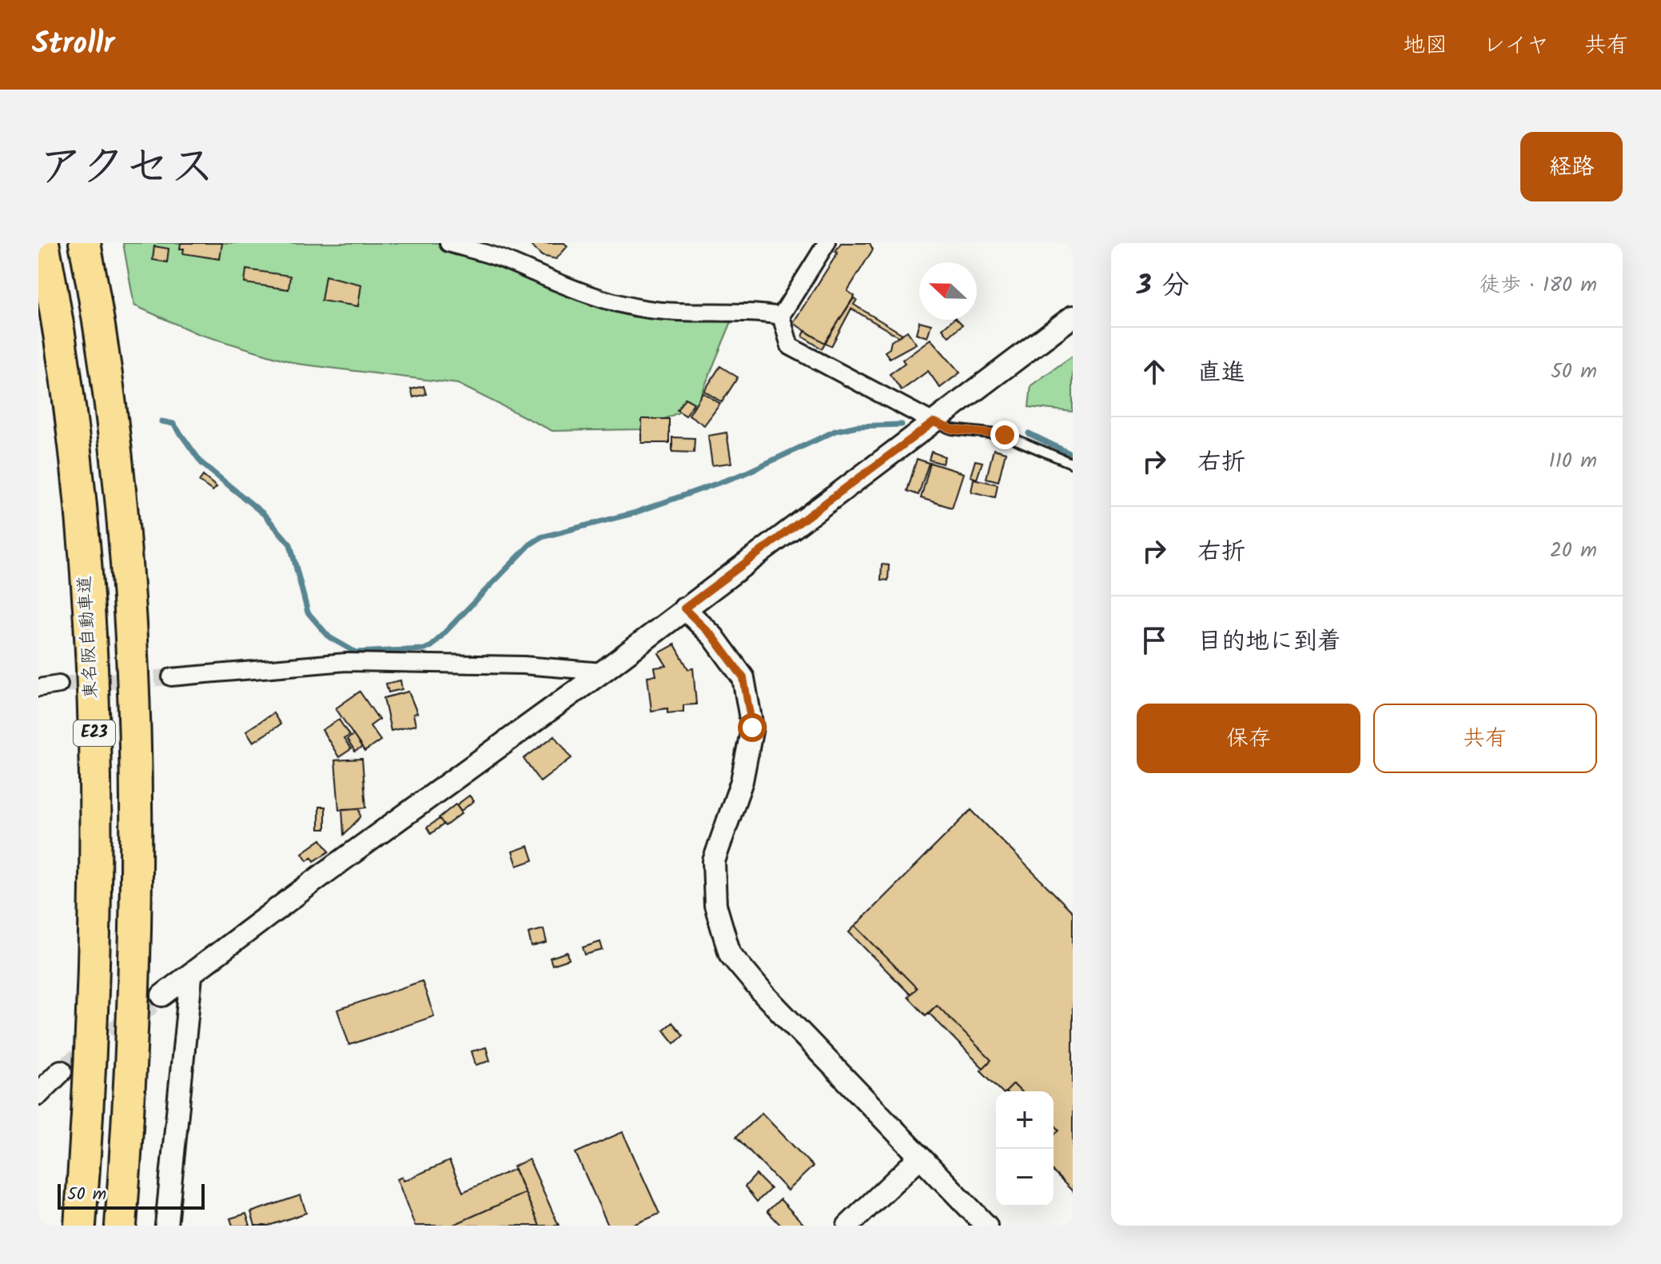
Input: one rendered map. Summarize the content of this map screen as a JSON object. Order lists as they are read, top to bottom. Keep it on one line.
{"streets":{"highway":["東名阪自動車道","E23"]},"scale_bar":"50 m","north":"left","page":{"header":"Strollr","nav":["地図","レイヤ","共有"],"title":"アクセス","buttons":["経路",["保存","共有"]],"heading":["3 分","徒歩 · 180 m"],"list":[["直進","50 m"],["右折","110 m"],["右折","20 m"],"目的地に到着"],"map_buttons":["+","−"],"scale":"50 m"}}
